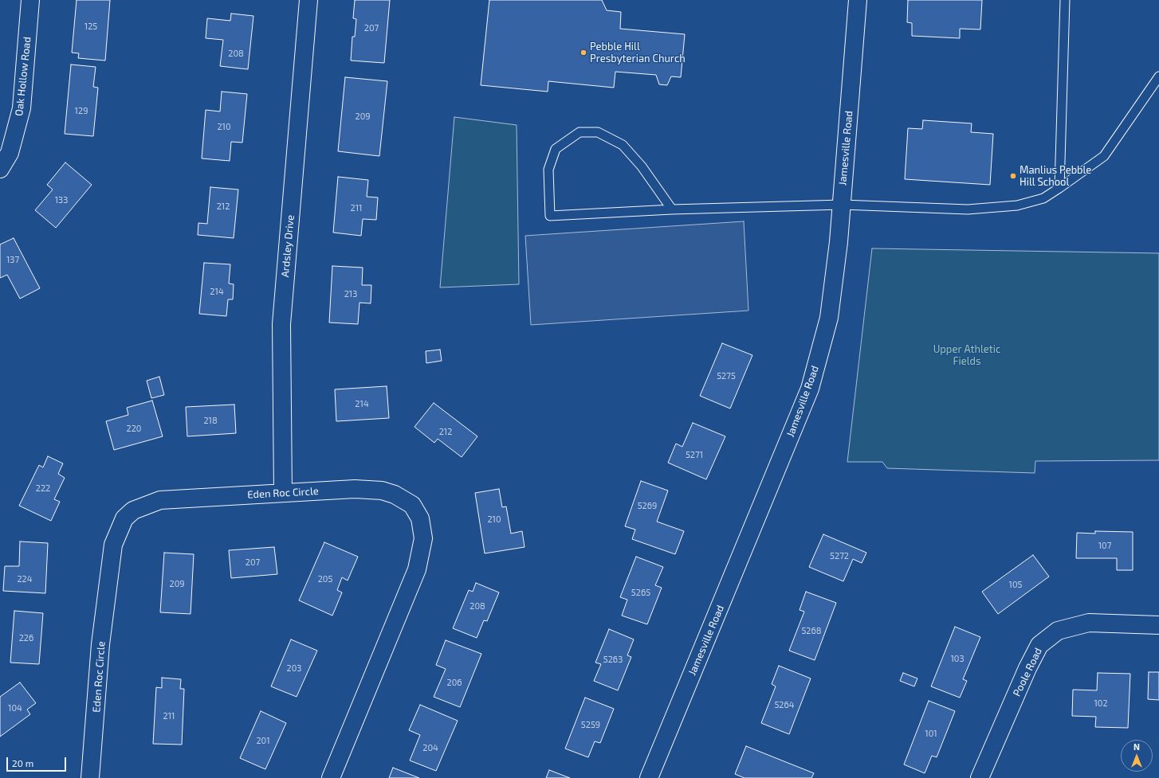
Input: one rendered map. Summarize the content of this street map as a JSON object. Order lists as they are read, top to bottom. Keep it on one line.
{"streets":{"street":["Oak Hollow Road","Jamesville Road","Ardsley Drive","Eden Roc Circle","Poole Road"]},"crossings":[["Ardsley Drive","Eden Roc Circle"]],"parks":["Upper Athletic Fields"],"places":["Pebble Hill Presbyterian Church","Manlius Pebble Hill School"],"house_numbers":["125","207","208","129","209","210","133","212","211","137","214","213","5275","214","218","220","212","5271","222","5269","210","107","5272","207","224","205","209","105","5265","208","5268","226","103","5263","203","206","102","5264","104","211","5259","101","201","204"],"scale_bar":"20 m","north":"top"}
